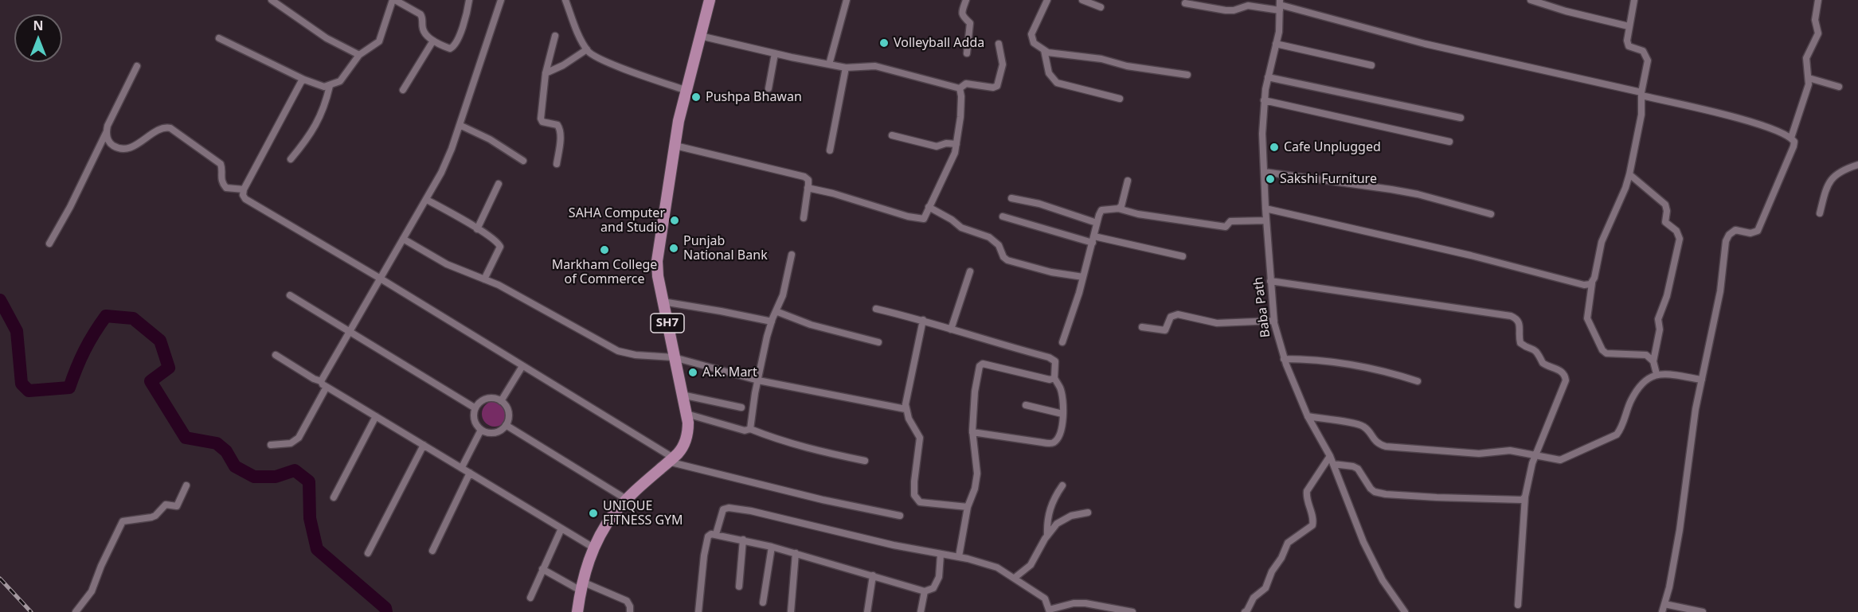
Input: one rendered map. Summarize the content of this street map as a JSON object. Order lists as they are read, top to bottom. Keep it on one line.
{"streets":{"main road":["SH7"],"street":["Baba Path"]},"places":["Volleyball Adda","Pushpa Bhawan","Cafe Unplugged","Sakshi Furniture","SAHA Computer and Studio","Punjab National Bank","Markham College of Commerce","A.K. Mart","UNIQUE FITNESS GYM"],"north":"top"}
